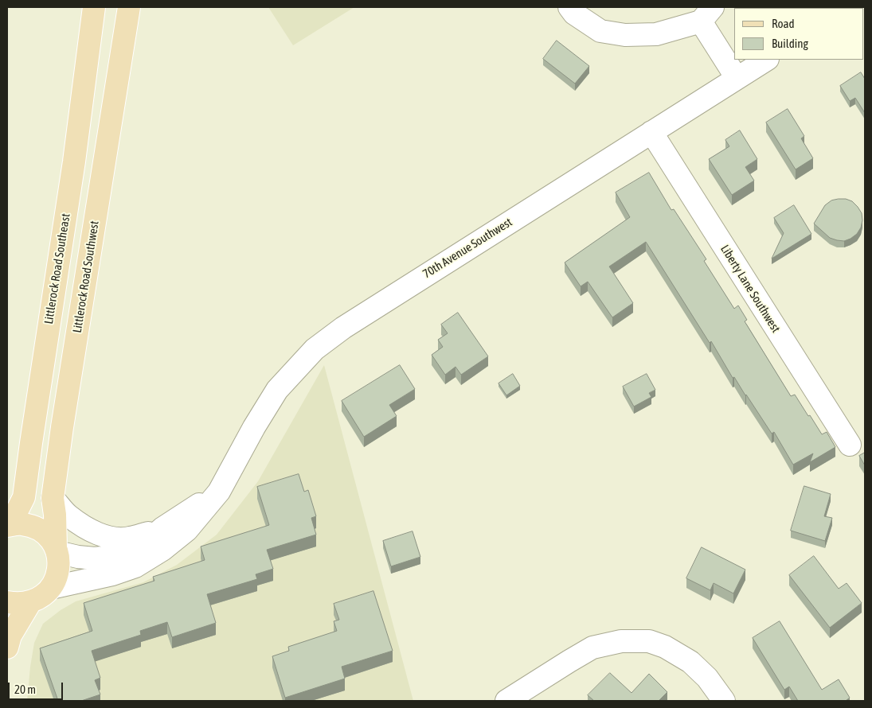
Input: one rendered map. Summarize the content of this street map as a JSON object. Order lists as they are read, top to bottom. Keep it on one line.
{"streets":{"main road":["Littlerock Road Southeast","Littlerock Road Southwest"],"street":["70th Avenue Southwest","Liberty Lane Southwest"]},"crossings":[["70th Avenue Southwest","Littlerock Road Southwest"],["70th Avenue Southwest","Liberty Lane Southwest"]],"legend":["Road","Building"],"scale_bar":"20 m"}
